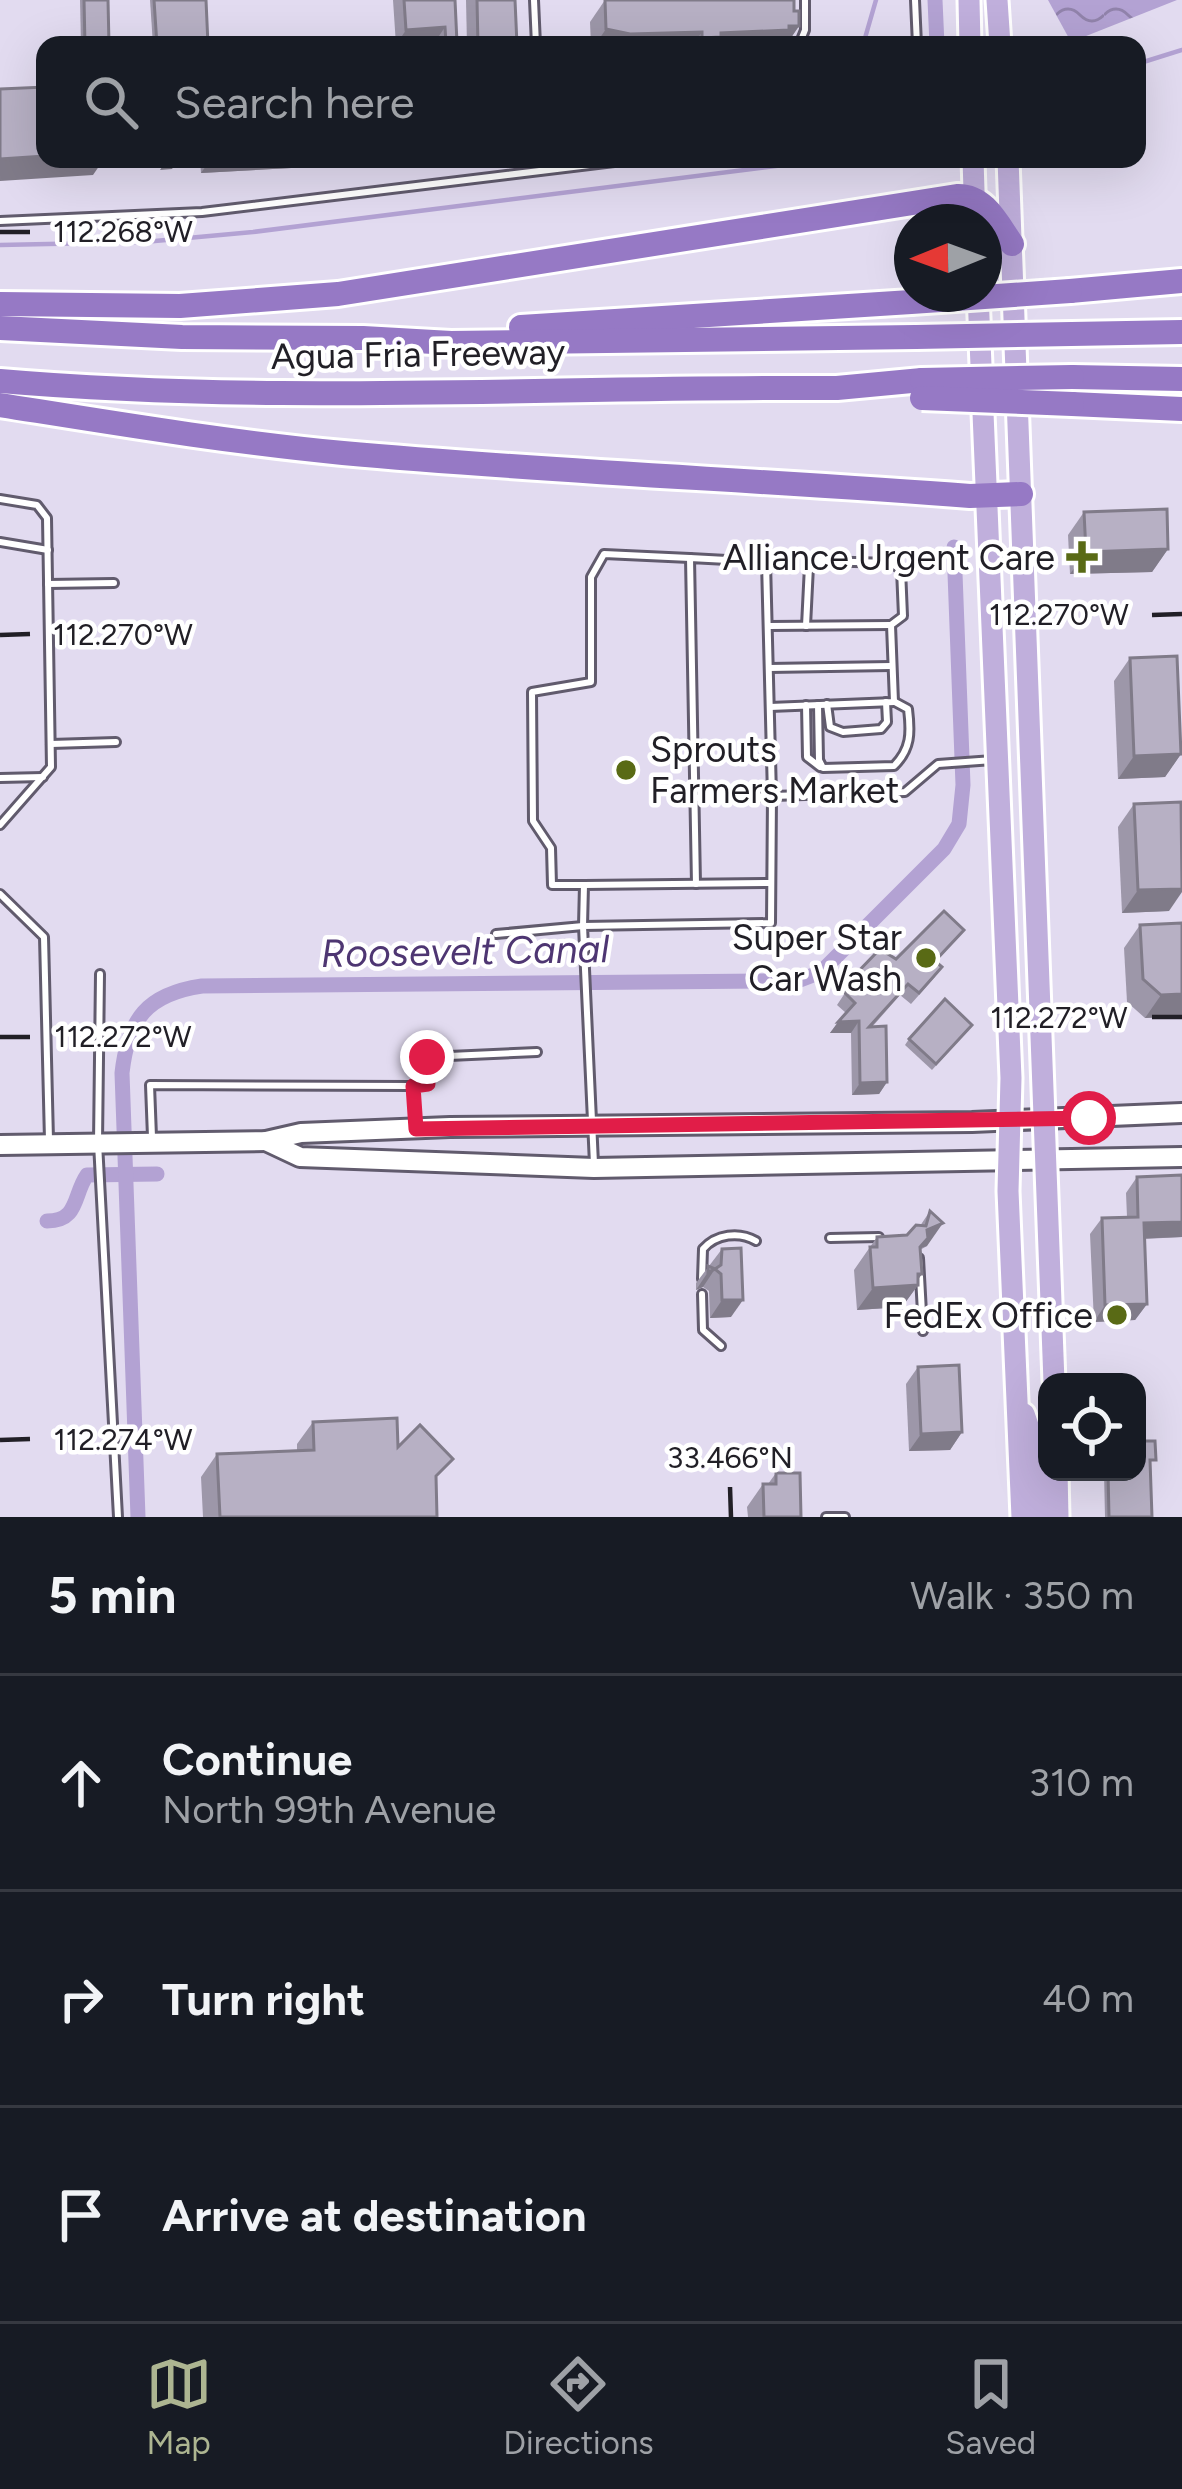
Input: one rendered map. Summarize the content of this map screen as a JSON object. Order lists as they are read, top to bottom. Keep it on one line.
{"streets":{"highway":["Agua Fria Freeway"]},"water":["Roosevelt Canal"],"places":{"health":["Alliance Urgent Care"],"other":["Sprouts Farmers Market","Super Star Car Wash","FedEx Office"]},"north":"left","page":{"search":"Search here","heading":["5 min","Walk · 350 m"],"list":[["Continue","North 99th Avenue","310 m"],["Turn right","40 m"],"Arrive at destination"],"nav":["Map","Directions","Saved"]},"coordinates":["112.268°W","112.270°W","112.272°W","112.274°W","33.466°N"]}
